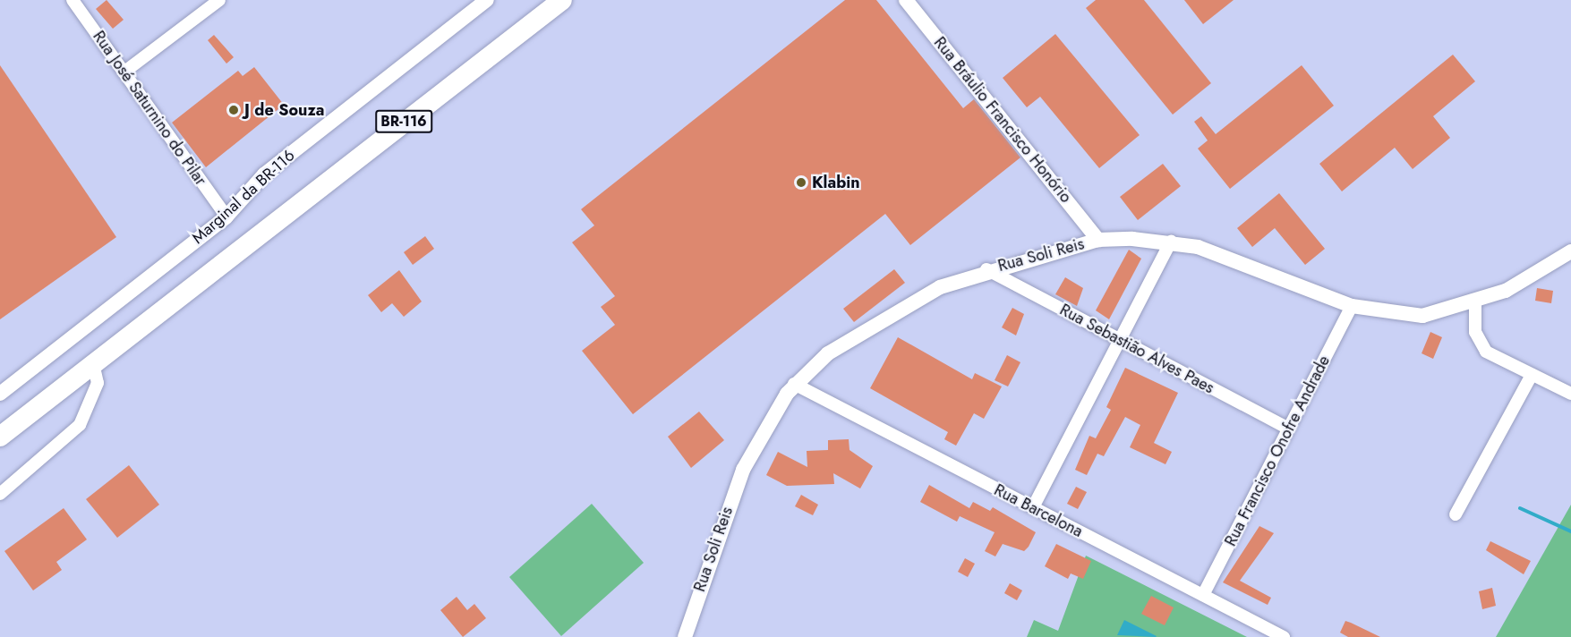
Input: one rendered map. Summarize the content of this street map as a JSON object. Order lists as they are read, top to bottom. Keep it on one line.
{"streets":{"highway":["BR-116"],"street":["Rua José Saturnino do Pilar","Rua Bráulio Francisco Honório","Marginal da BR-116","Rua Soli Reis","Rua Sebastião Alves Paes","Rua Francisco Onofre Andrade","Rua Barcelona"]},"crossings":[["Rua José Saturnino do Pilar","Marginal da BR-116"],["Rua Bráulio Francisco Honório","Rua Soli Reis"],["Rua Soli Reis","Rua Sebastião Alves Paes"],["Rua Soli Reis","Rua Francisco Onofre Andrade"],["Rua Soli Reis","Rua Barcelona"],["Rua Sebastião Alves Paes","Rua Francisco Onofre Andrade"],["Rua Francisco Onofre Andrade","Rua Barcelona"]],"places":["J de Souza","Klabin"]}
